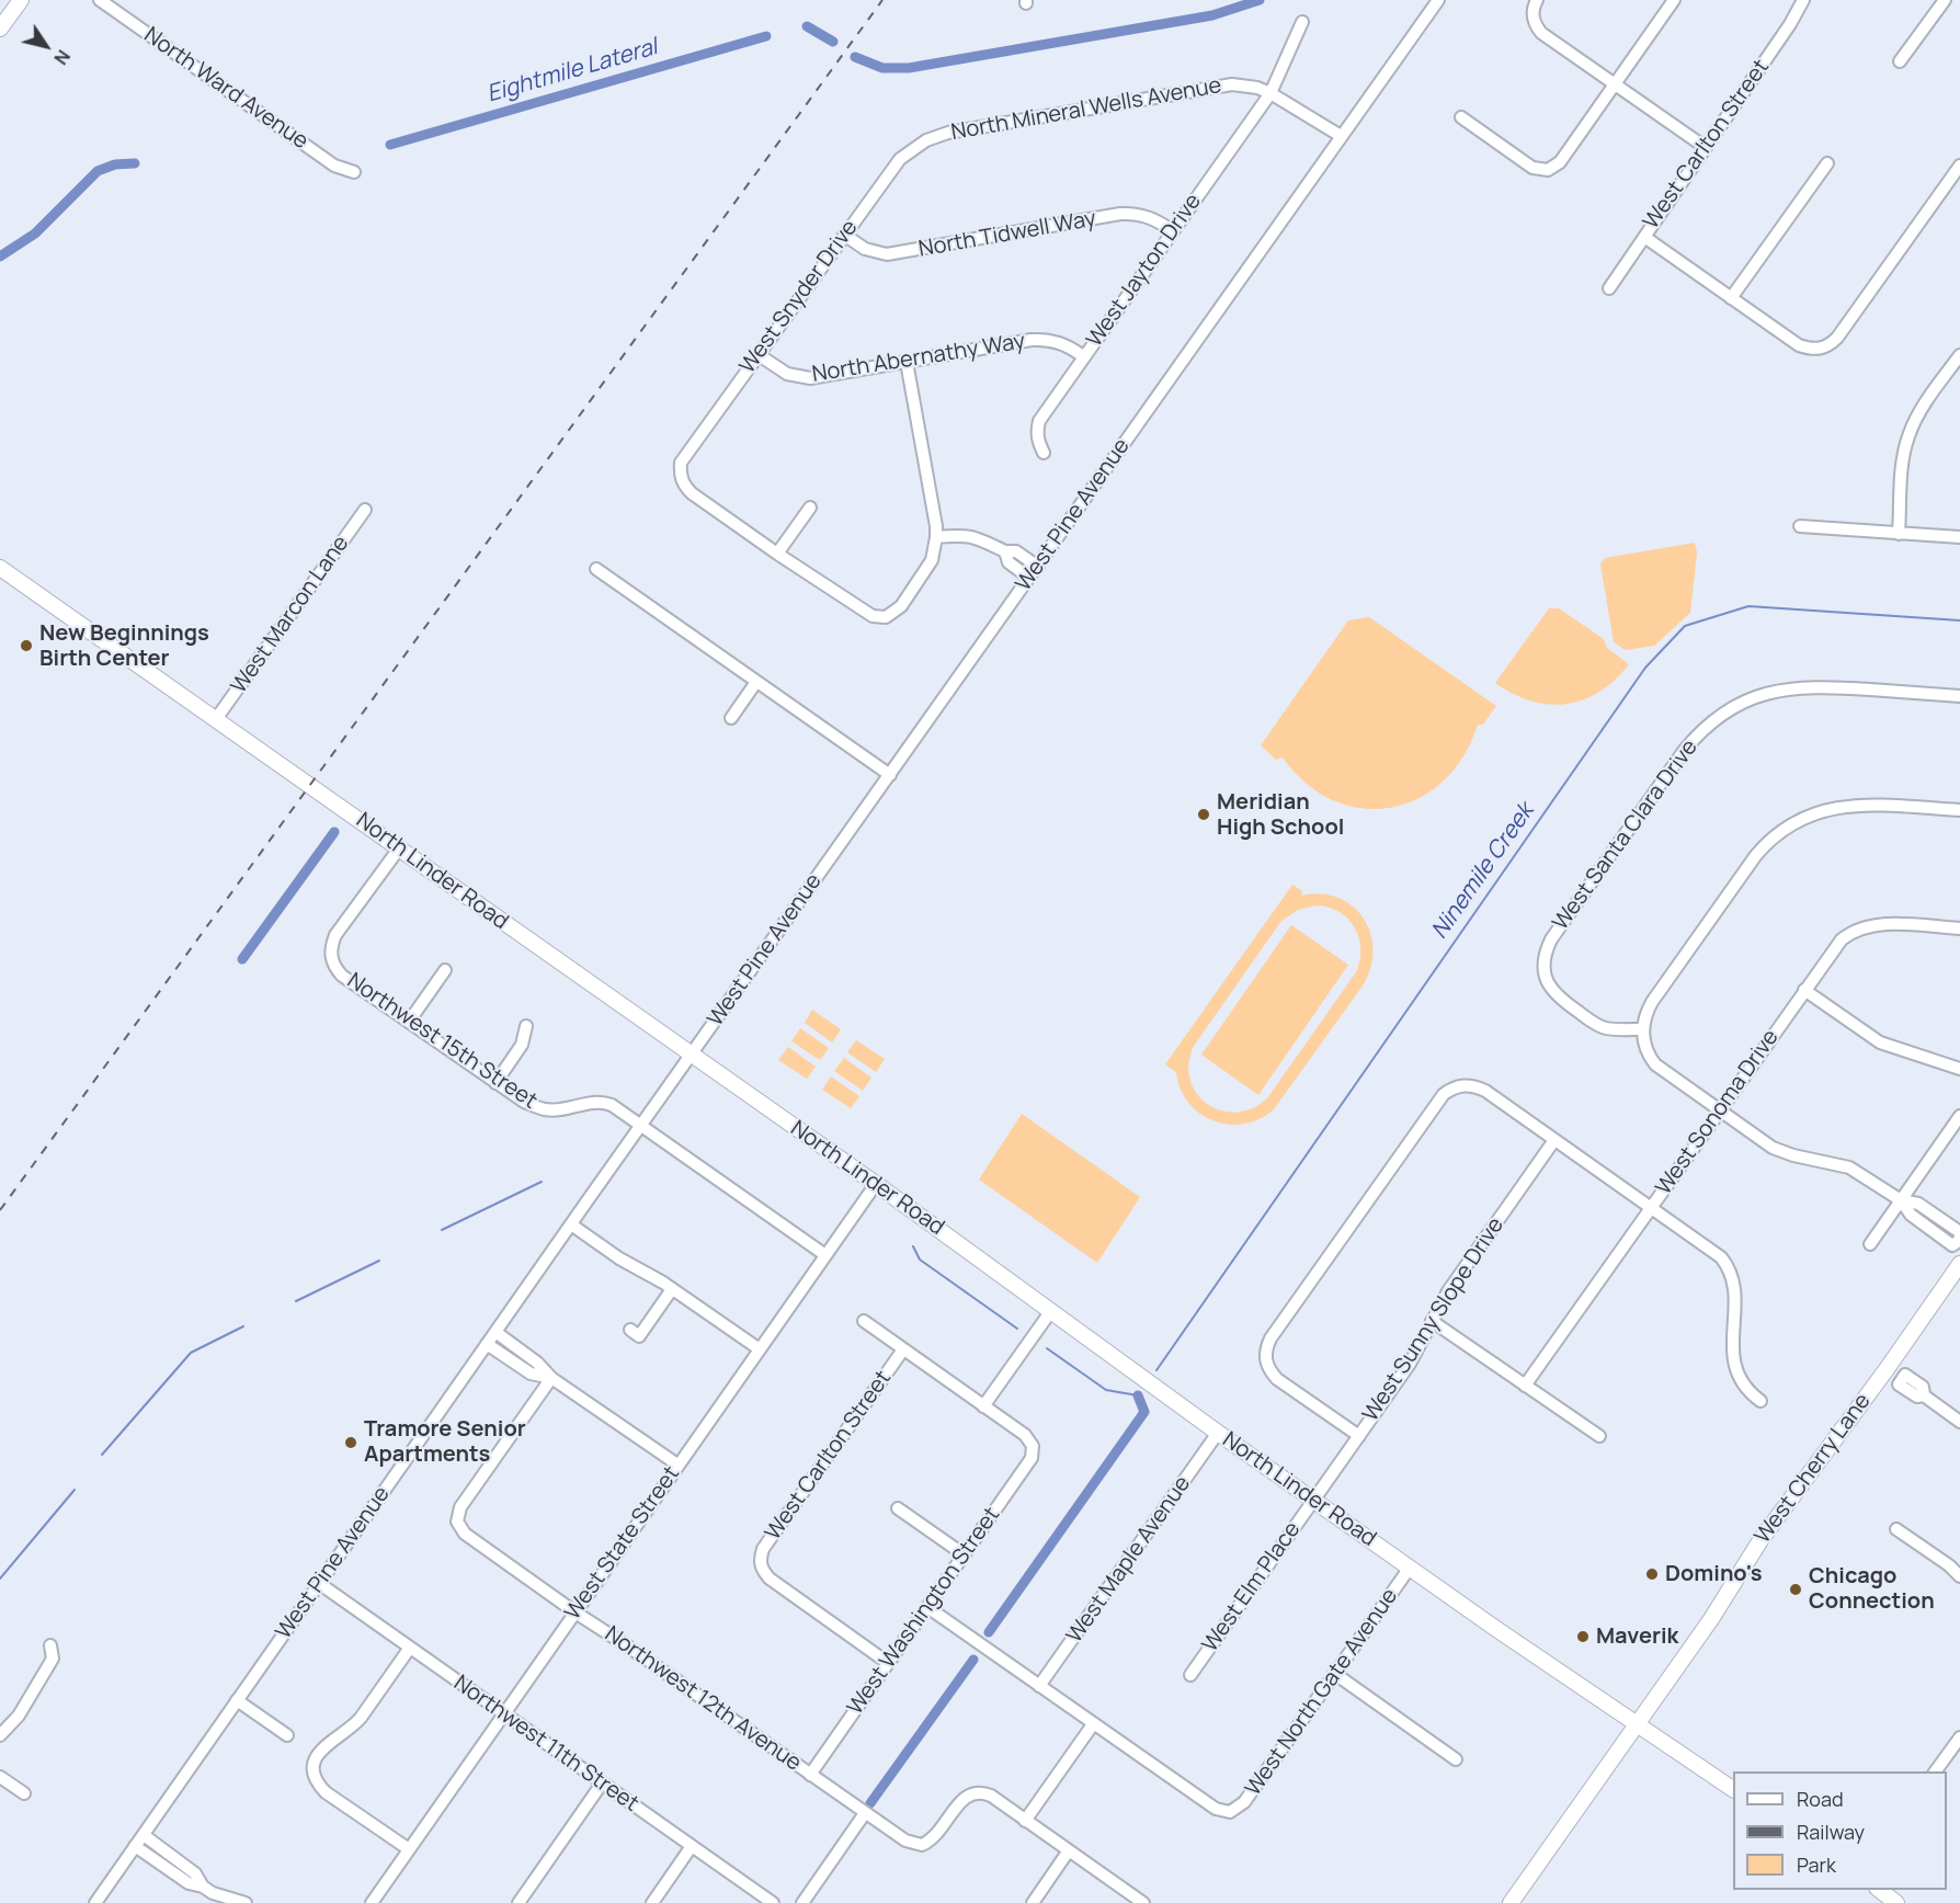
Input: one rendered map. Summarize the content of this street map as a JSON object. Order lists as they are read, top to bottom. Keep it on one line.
{"streets":{"main road":["North Linder Road","West Cherry Lane"],"street":["North Ward Avenue","North Mineral Wells Avenue","West Carlton Street","North Tidwell Way","West Jayton Drive","West Snyder Drive","North Abernathy Way","West Pine Avenue","West Marcon Lane","West Santa Clara Drive","Northwest 15th Street","West Sonoma Drive","West Sunny Slope Drive","West State Street","West Maple Avenue","West Elm Place","West Washington Street","West North Gate Avenue","Northwest 12th Avenue","Northwest 11th Street"]},"crossings":[["North Mineral Wells Avenue","West Jayton Drive"],["North Mineral Wells Avenue","West Snyder Drive"],["North Mineral Wells Avenue","West Pine Avenue"],["West Carlton Street","West Washington Street"],["North Tidwell Way","West Jayton Drive"],["North Tidwell Way","West Snyder Drive"],["West Jayton Drive","North Abernathy Way"],["West Snyder Drive","North Abernathy Way"],["West Pine Avenue","North Linder Road"],["West Pine Avenue","Northwest 15th Street"],["West Pine Avenue","Northwest 11th Street"],["West Marcon Lane","North Linder Road"],["North Linder Road","Northwest 15th Street"],["North Linder Road","West Sunny Slope Drive"],["North Linder Road","West Cherry Lane"],["North Linder Road","West State Street"],["North Linder Road","West Maple Avenue"],["North Linder Road","West Elm Place"],["North Linder Road","West North Gate Avenue"],["Northwest 15th Street","West State Street"],["West Sunny Slope Drive","West Elm Place"],["West State Street","Northwest 12th Avenue"],["West State Street","Northwest 11th Street"],["West Washington Street","Northwest 12th Avenue"]],"water":["Eightmile Lateral","Ninemile Creek"],"places":["New Beginnings Birth Center","Meridian High School","Tramore Senior Apartments","Domino's","Chicago Connection","Maverik"],"legend":["Road","Railway","Park"],"north":"bottom right"}
